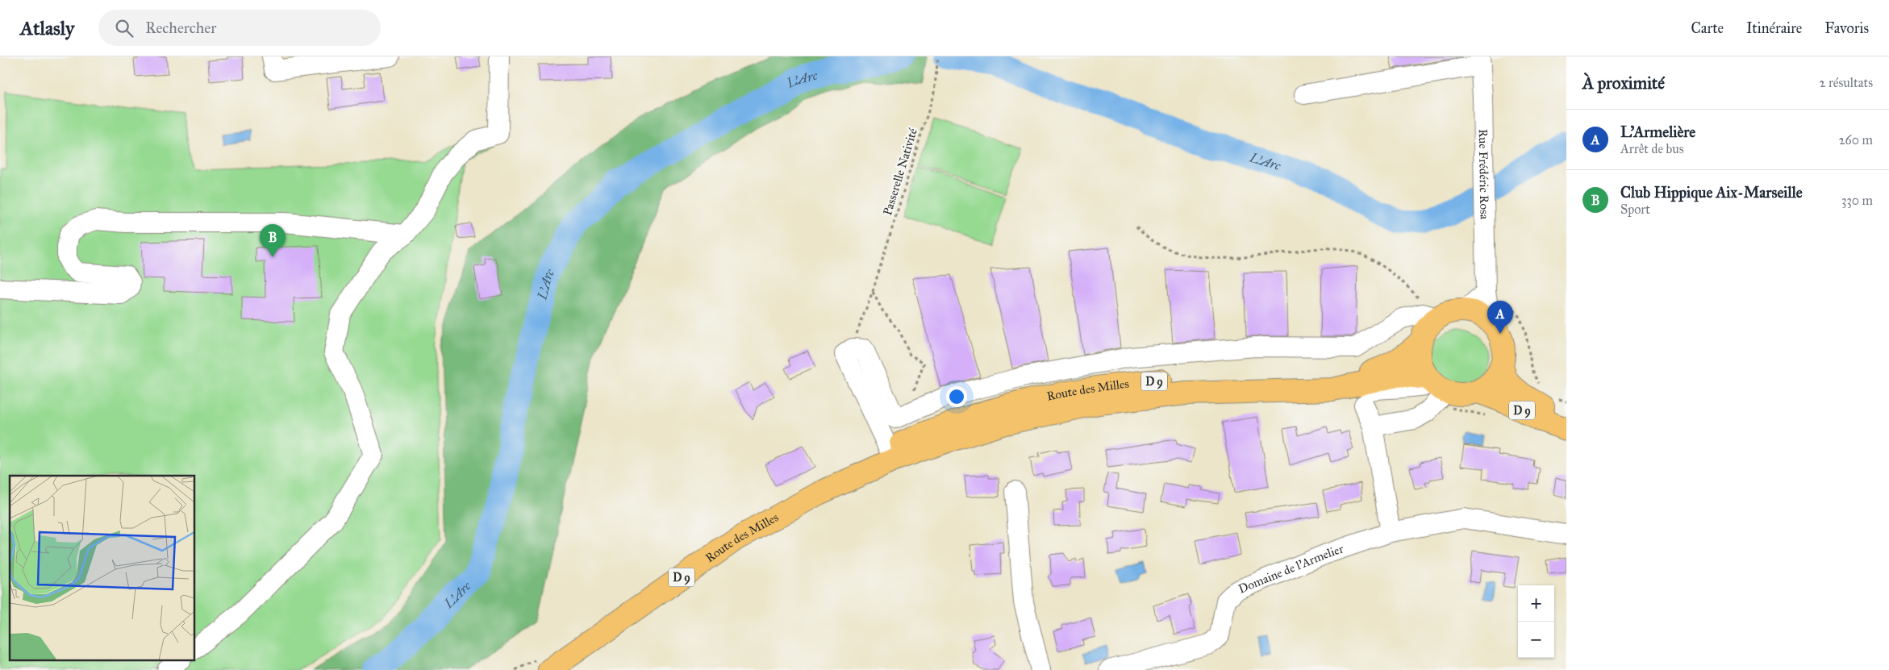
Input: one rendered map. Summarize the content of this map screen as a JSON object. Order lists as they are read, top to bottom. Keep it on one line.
{"streets":{"main road":["D 9","Route des Milles"],"street":["Rue Frédéric Rosa","Domaine de l'Armelier"],"path":["Passerelle Nativité"]},"crossings":[["Rue Frédéric Rosa","D 9"],["Rue Frédéric Rosa","Route des Milles"],["D 9","Route des Milles"]],"water":["L'Arc"],"page":{"header":"Atlasly","search":"Rechercher","nav":["Carte","Itinéraire","Favoris"],"heading":["À proximité","2 résultats"],"list":[{"mark":"A","name":"L'Armelière","note":"Arrêt de bus","value":"260 m"},{"mark":"B","name":"Club Hippique Aix-Marseille","note":"Sport","value":"330 m"}],"pins":["B","A"],"map_buttons":["+","−"]}}
